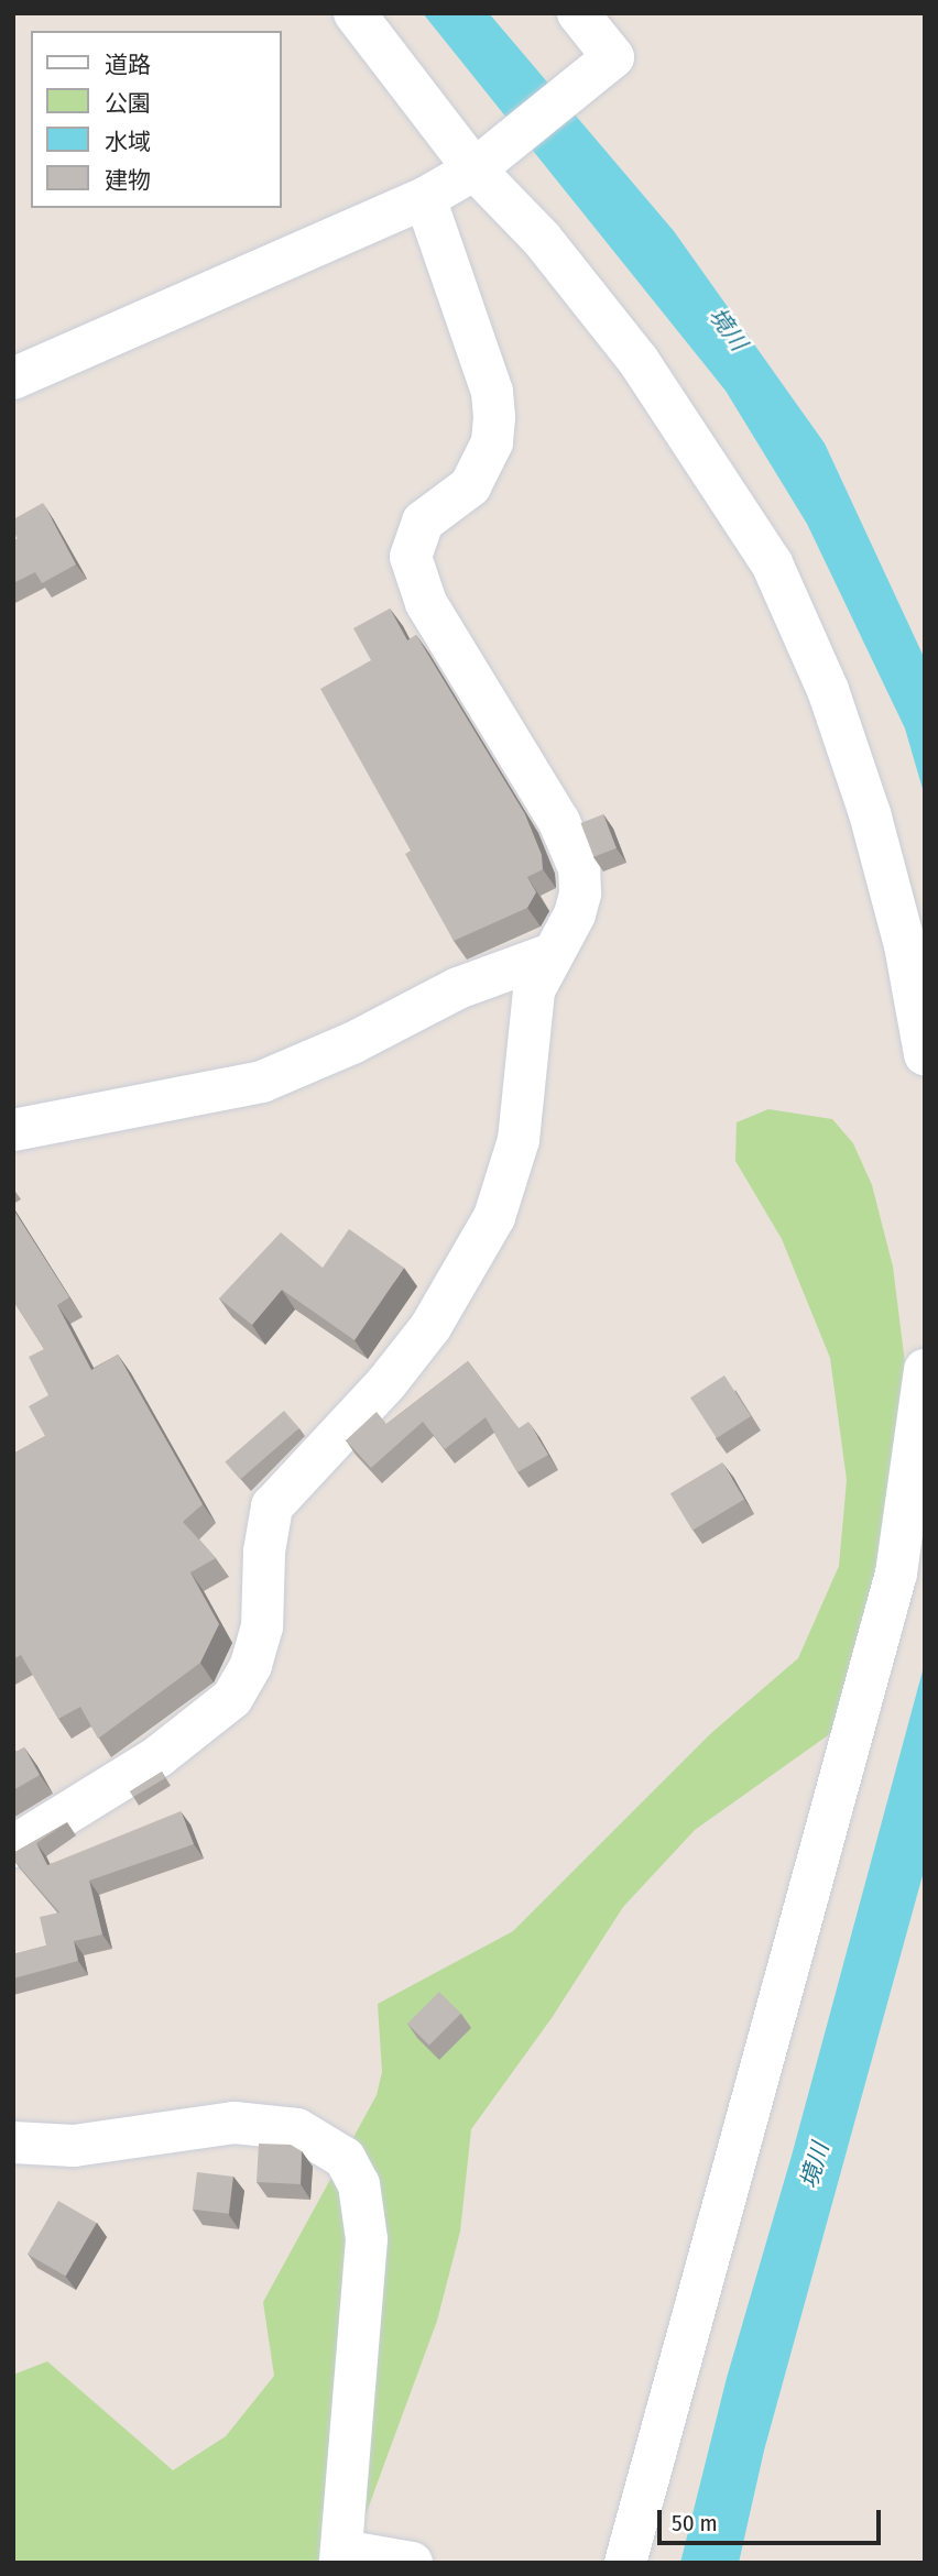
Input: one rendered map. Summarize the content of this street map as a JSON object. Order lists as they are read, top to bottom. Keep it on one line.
{"water":["境川"],"legend":["道路","公園","水域","建物"],"scale_bar":"50 m"}
